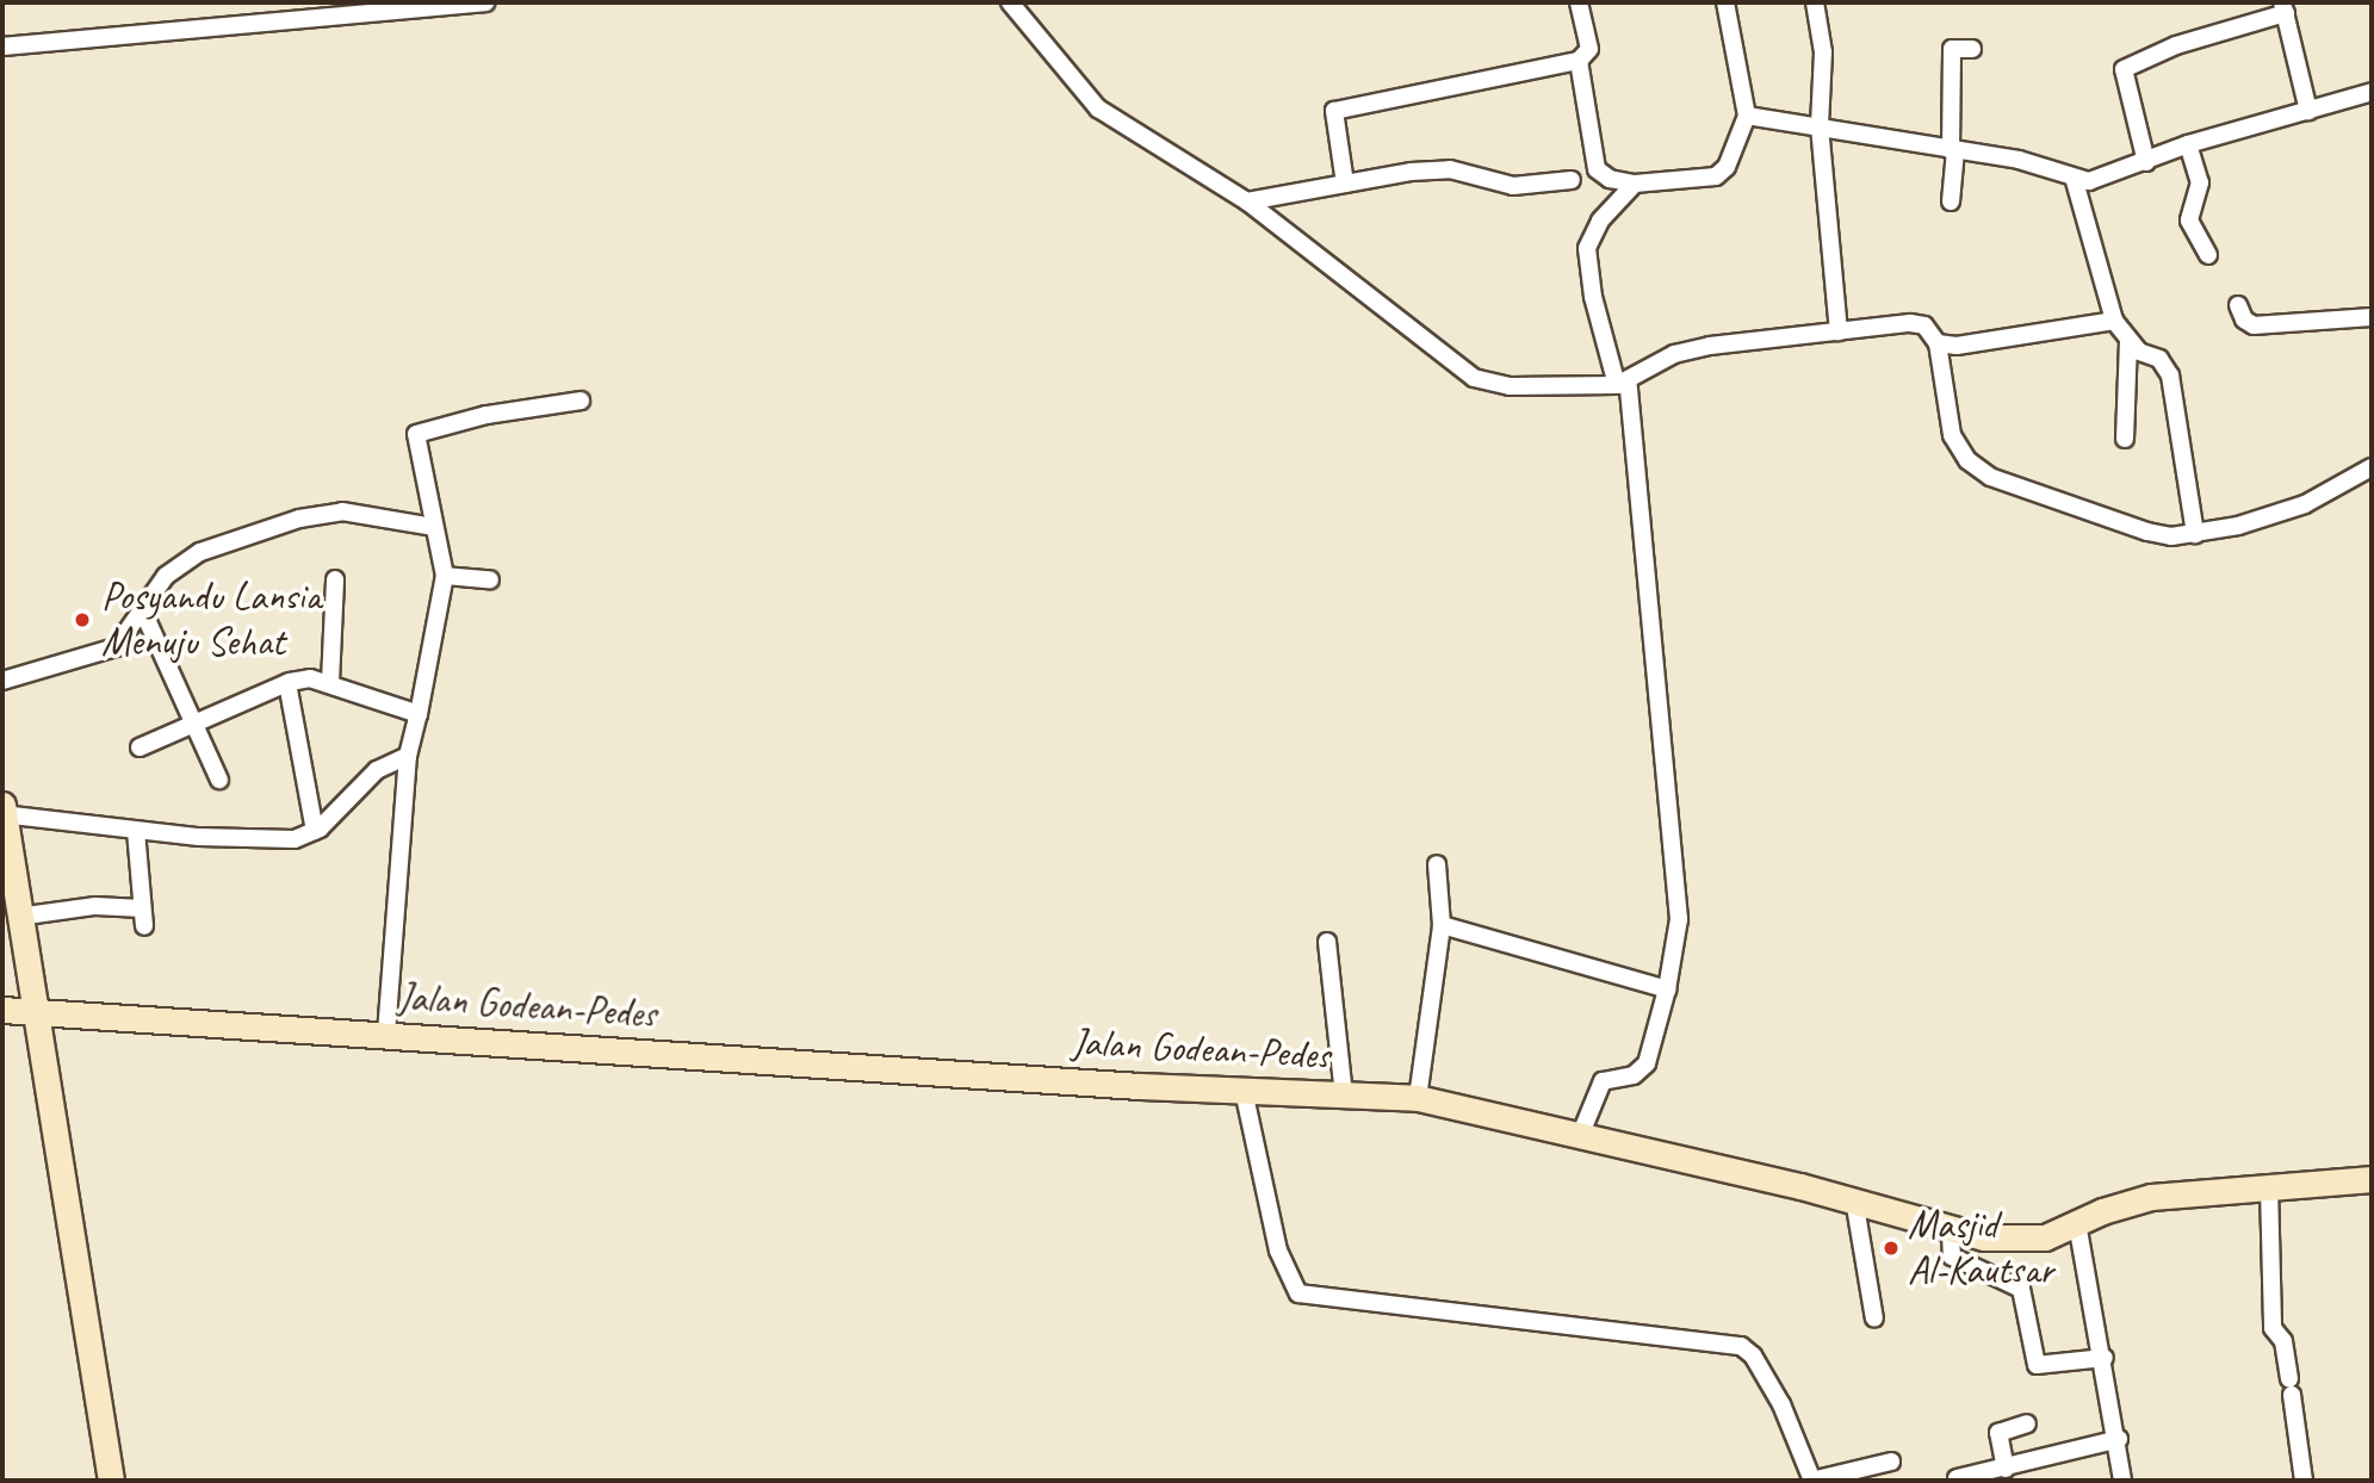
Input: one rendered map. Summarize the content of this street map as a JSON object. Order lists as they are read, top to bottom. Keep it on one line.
{"streets":{"street":["Jalan Godean-Pedes"]},"places":["Posyandu Lansia Menuju Sehat","Masjid Al-Kautsar"]}
